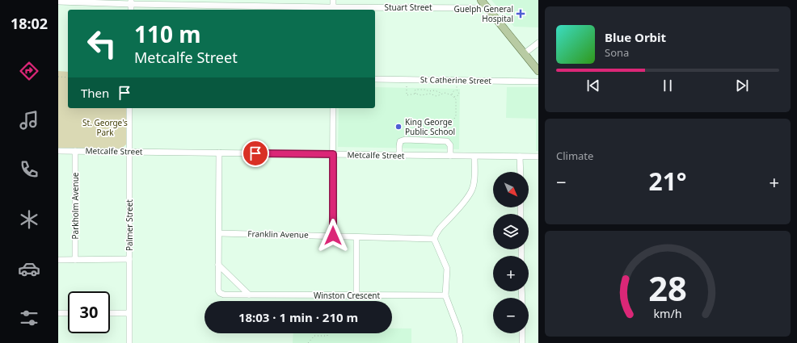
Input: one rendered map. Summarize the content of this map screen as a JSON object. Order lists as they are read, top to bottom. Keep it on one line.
{"streets":{"street":["Stuart Street","St Catherine Street","Metcalfe Street","Parkholm Avenue","Palmer Street","Franklin Avenue","Winston Crescent"]},"crossings":[["Metcalfe Street","Parkholm Avenue"],["Metcalfe Street","Palmer Street"],["Metcalfe Street","Winston Crescent"],["Franklin Avenue","Winston Crescent"]],"parks":["St. George's Park"],"places":{"health":["Guelph General Hospital"],"other":["King George Public School"]},"north":"bottom right","page":{"tabs":"18:02","turn":["110 m","Metcalfe Street"],"song":["Blue Orbit","Sona"],"then":"Then","tile":"Climate","heat":["−","21°","+"],"map_buttons":["+","−"],"limit":"30","trip":"18:03 · 1 min · 210 m","gauge":["28","km/h"]}}
